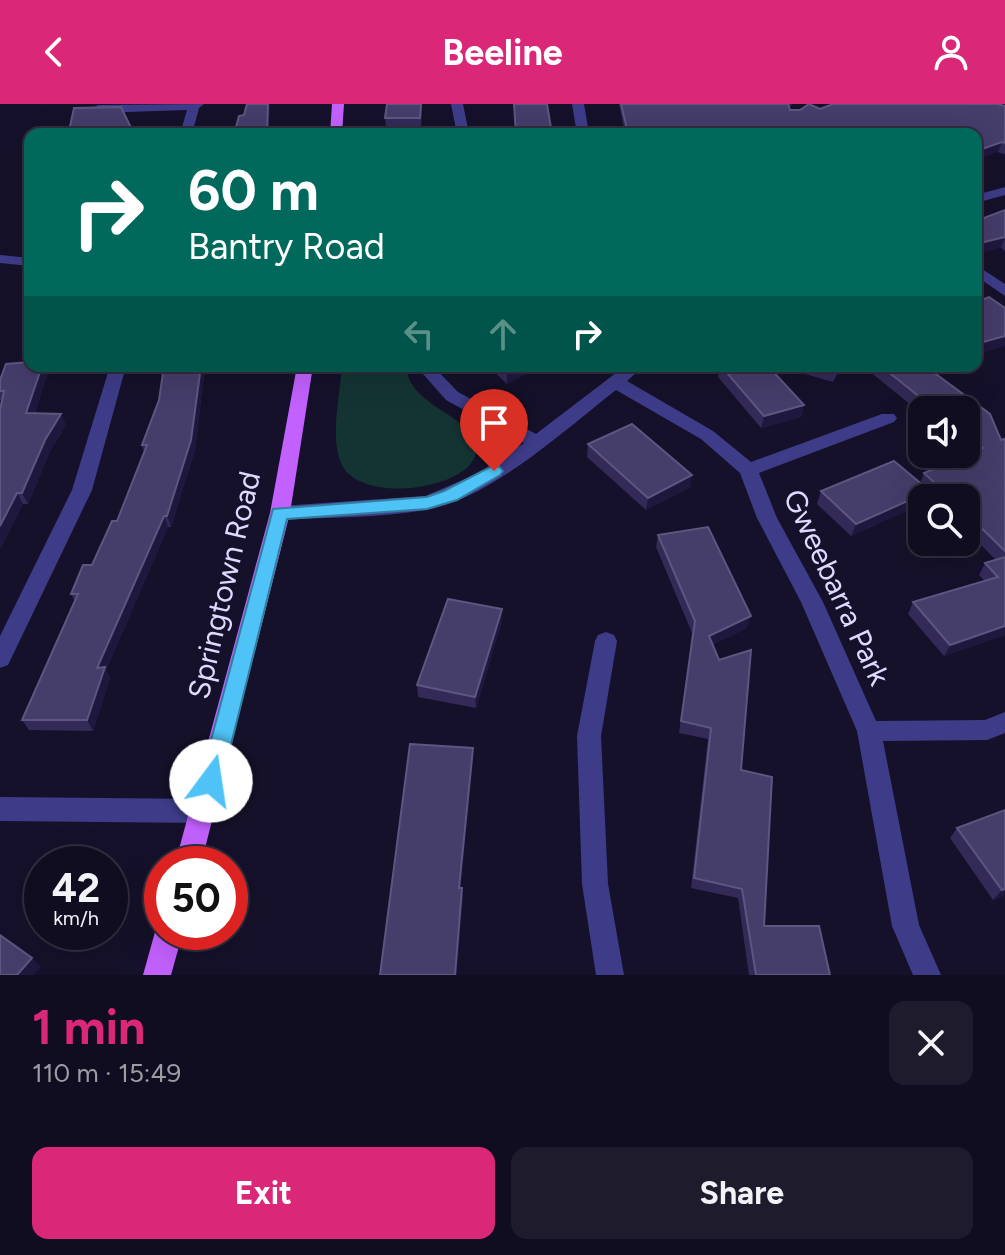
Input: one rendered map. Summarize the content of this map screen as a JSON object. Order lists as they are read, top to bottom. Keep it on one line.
{"streets":{"main road":["Springtown Road"],"street":["Gweebarra Park"]},"page":{"header":"Beeline","turn":["60 m","Bantry Road"],"speed":"42 km/h","limit":"50","heading":["1 min","110 m · 15:49"],"buttons":["Exit","Share"]}}
